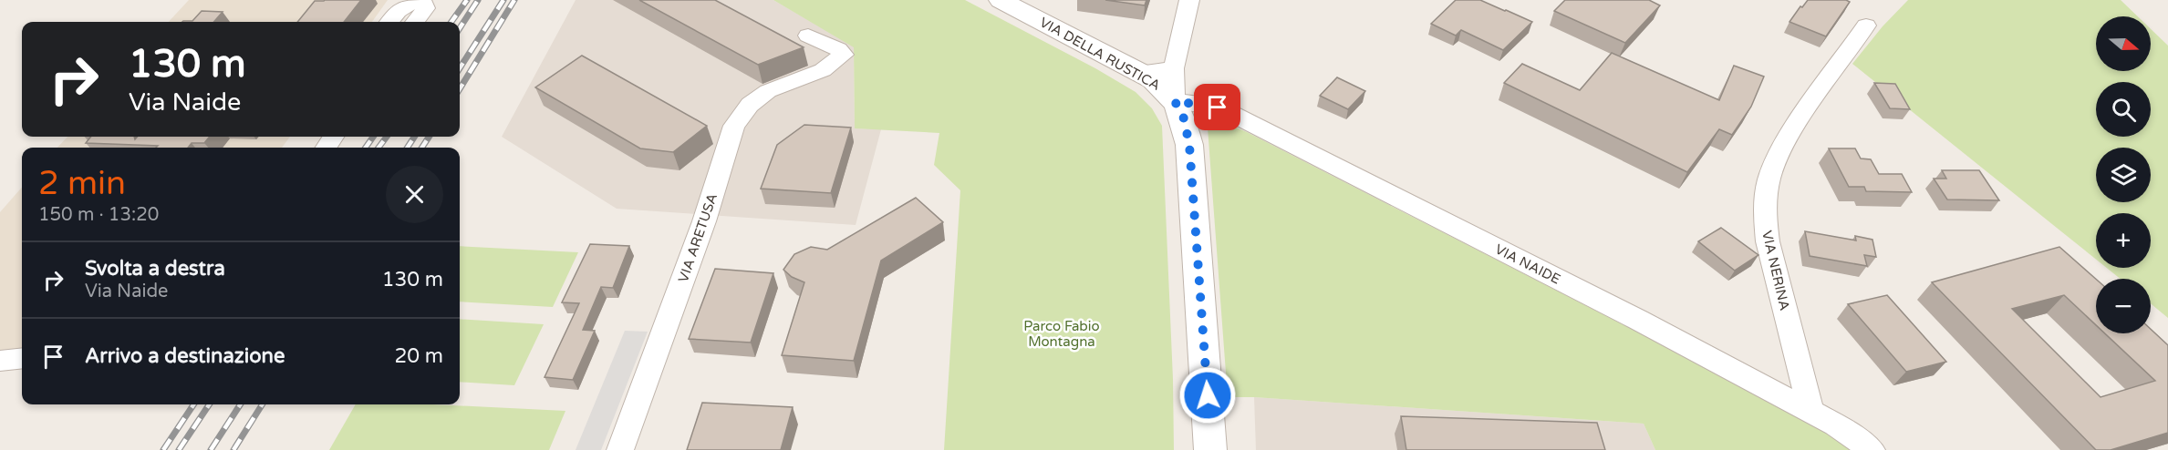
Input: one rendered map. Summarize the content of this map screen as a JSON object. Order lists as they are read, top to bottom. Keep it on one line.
{"streets":{"street":["VIA DELLA RUSTICA","VIA ARETUSA","VIA NAIDE","VIA NERINA"]},"crossings":[["VIA DELLA RUSTICA","VIA NAIDE"],["VIA NAIDE","VIA NERINA"]],"parks":["Parco Fabio Montagna"],"north":"right","page":{"map_buttons":["+","−"],"turn":["130 m","Via Naide"],"heading":["2 min","150 m · 13:20"],"list":[{"name":"Svolta a destra","note":"Via Naide","value":"130 m"},{"name":"Arrivo a destinazione","value":"20 m"}]}}
